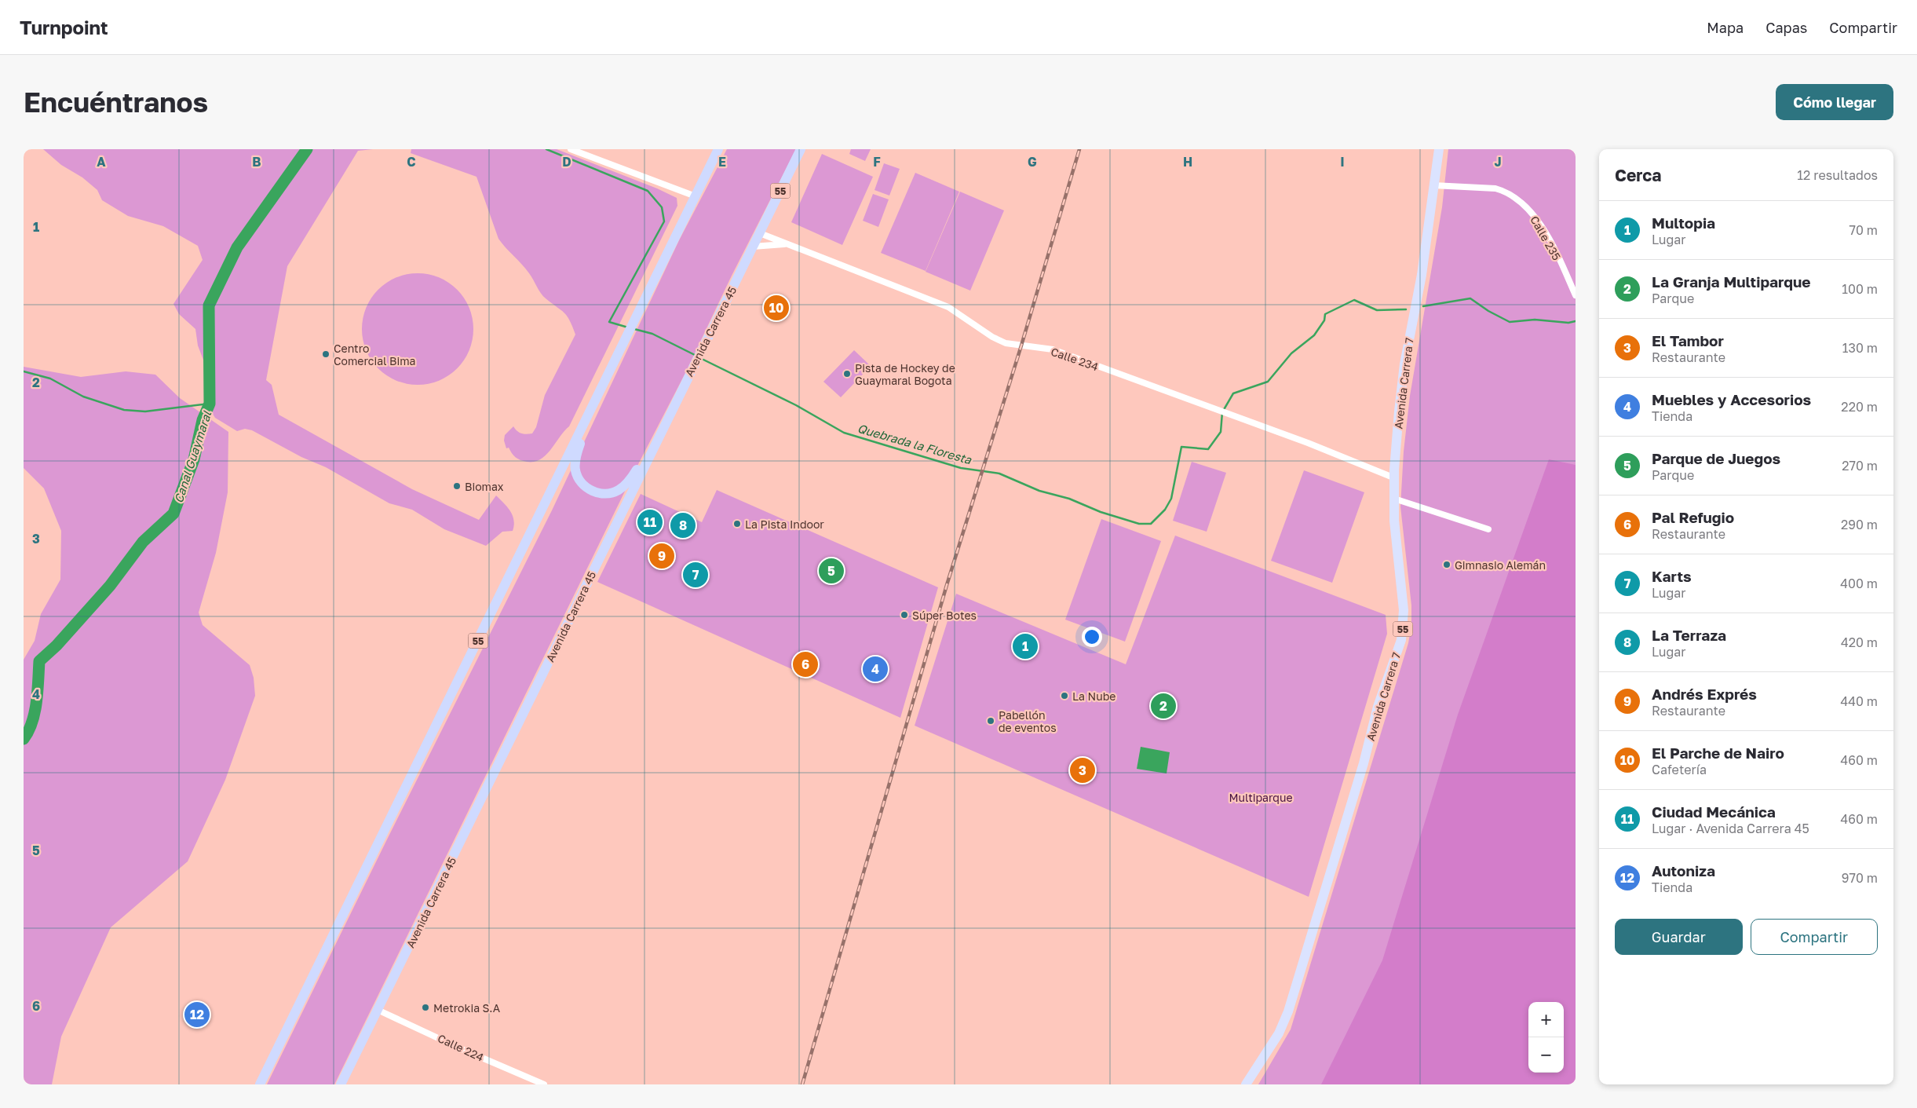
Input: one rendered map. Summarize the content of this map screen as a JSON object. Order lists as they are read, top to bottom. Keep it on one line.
{"streets":{"highway":["55","Avenida Carrera 45"],"main road":["Avenida Carrera 7"],"street":["Calle 235","Calle 234","Calle 224"]},"crossings":[["Calle 235","Avenida Carrera 7"],["Avenida Carrera 45","Calle 234"],["Avenida Carrera 45","Calle 224"],["Calle 234","Avenida Carrera 7"]],"water":["Quebrada la Floresta","Canal Guaymaral"],"parks":["Multiparque"],"places":["Centro Comercial Bima","Pista de Hockey de Guaymaral Bogota","Biomax","La Pista Indoor","Gimnasio Alemán","Súper Botes","La Nube","Pabellón de eventos","Metrokia S.A"],"page":{"header":"Turnpoint","nav":["Mapa","Capas","Compartir"],"buttons":["Cómo llegar",["Guardar","Compartir"]],"title":"Encuéntranos","heading":["Cerca","12 resultados"],"list":[{"mark":"1","name":"Multopia","note":"Lugar","value":"70 m"},{"mark":"2","name":"La Granja Multiparque","note":"Parque","value":"100 m"},{"mark":"3","name":"El Tambor","note":"Restaurante","value":"130 m"},{"mark":"4","name":"Muebles y Accesorios","note":"Tienda","value":"220 m"},{"mark":"5","name":"Parque de Juegos","note":"Parque","value":"270 m"},{"mark":"6","name":"Pal Refugio","note":"Restaurante","value":"290 m"},{"mark":"7","name":"Karts","note":"Lugar","value":"400 m"},{"mark":"8","name":"La Terraza","note":"Lugar","value":"420 m"},{"mark":"9","name":"Andrés Exprés","note":"Restaurante","value":"440 m"},{"mark":"10","name":"El Parche de Nairo","note":"Cafetería","value":"460 m"},{"mark":"11","name":"Ciudad Mecánica","note":"Lugar · Avenida Carrera 45","value":"460 m"},{"mark":"12","name":"Autoniza","note":"Tienda","value":"970 m"}],"pins":["10","11","8","9","5","7","1","6","4","2","3","12"],"map_buttons":["+","−"]},"grid":{"columns":["A","B","C","D","E","F","G","H","I","J"],"rows":["1","2","3","4","5","6"]}}
